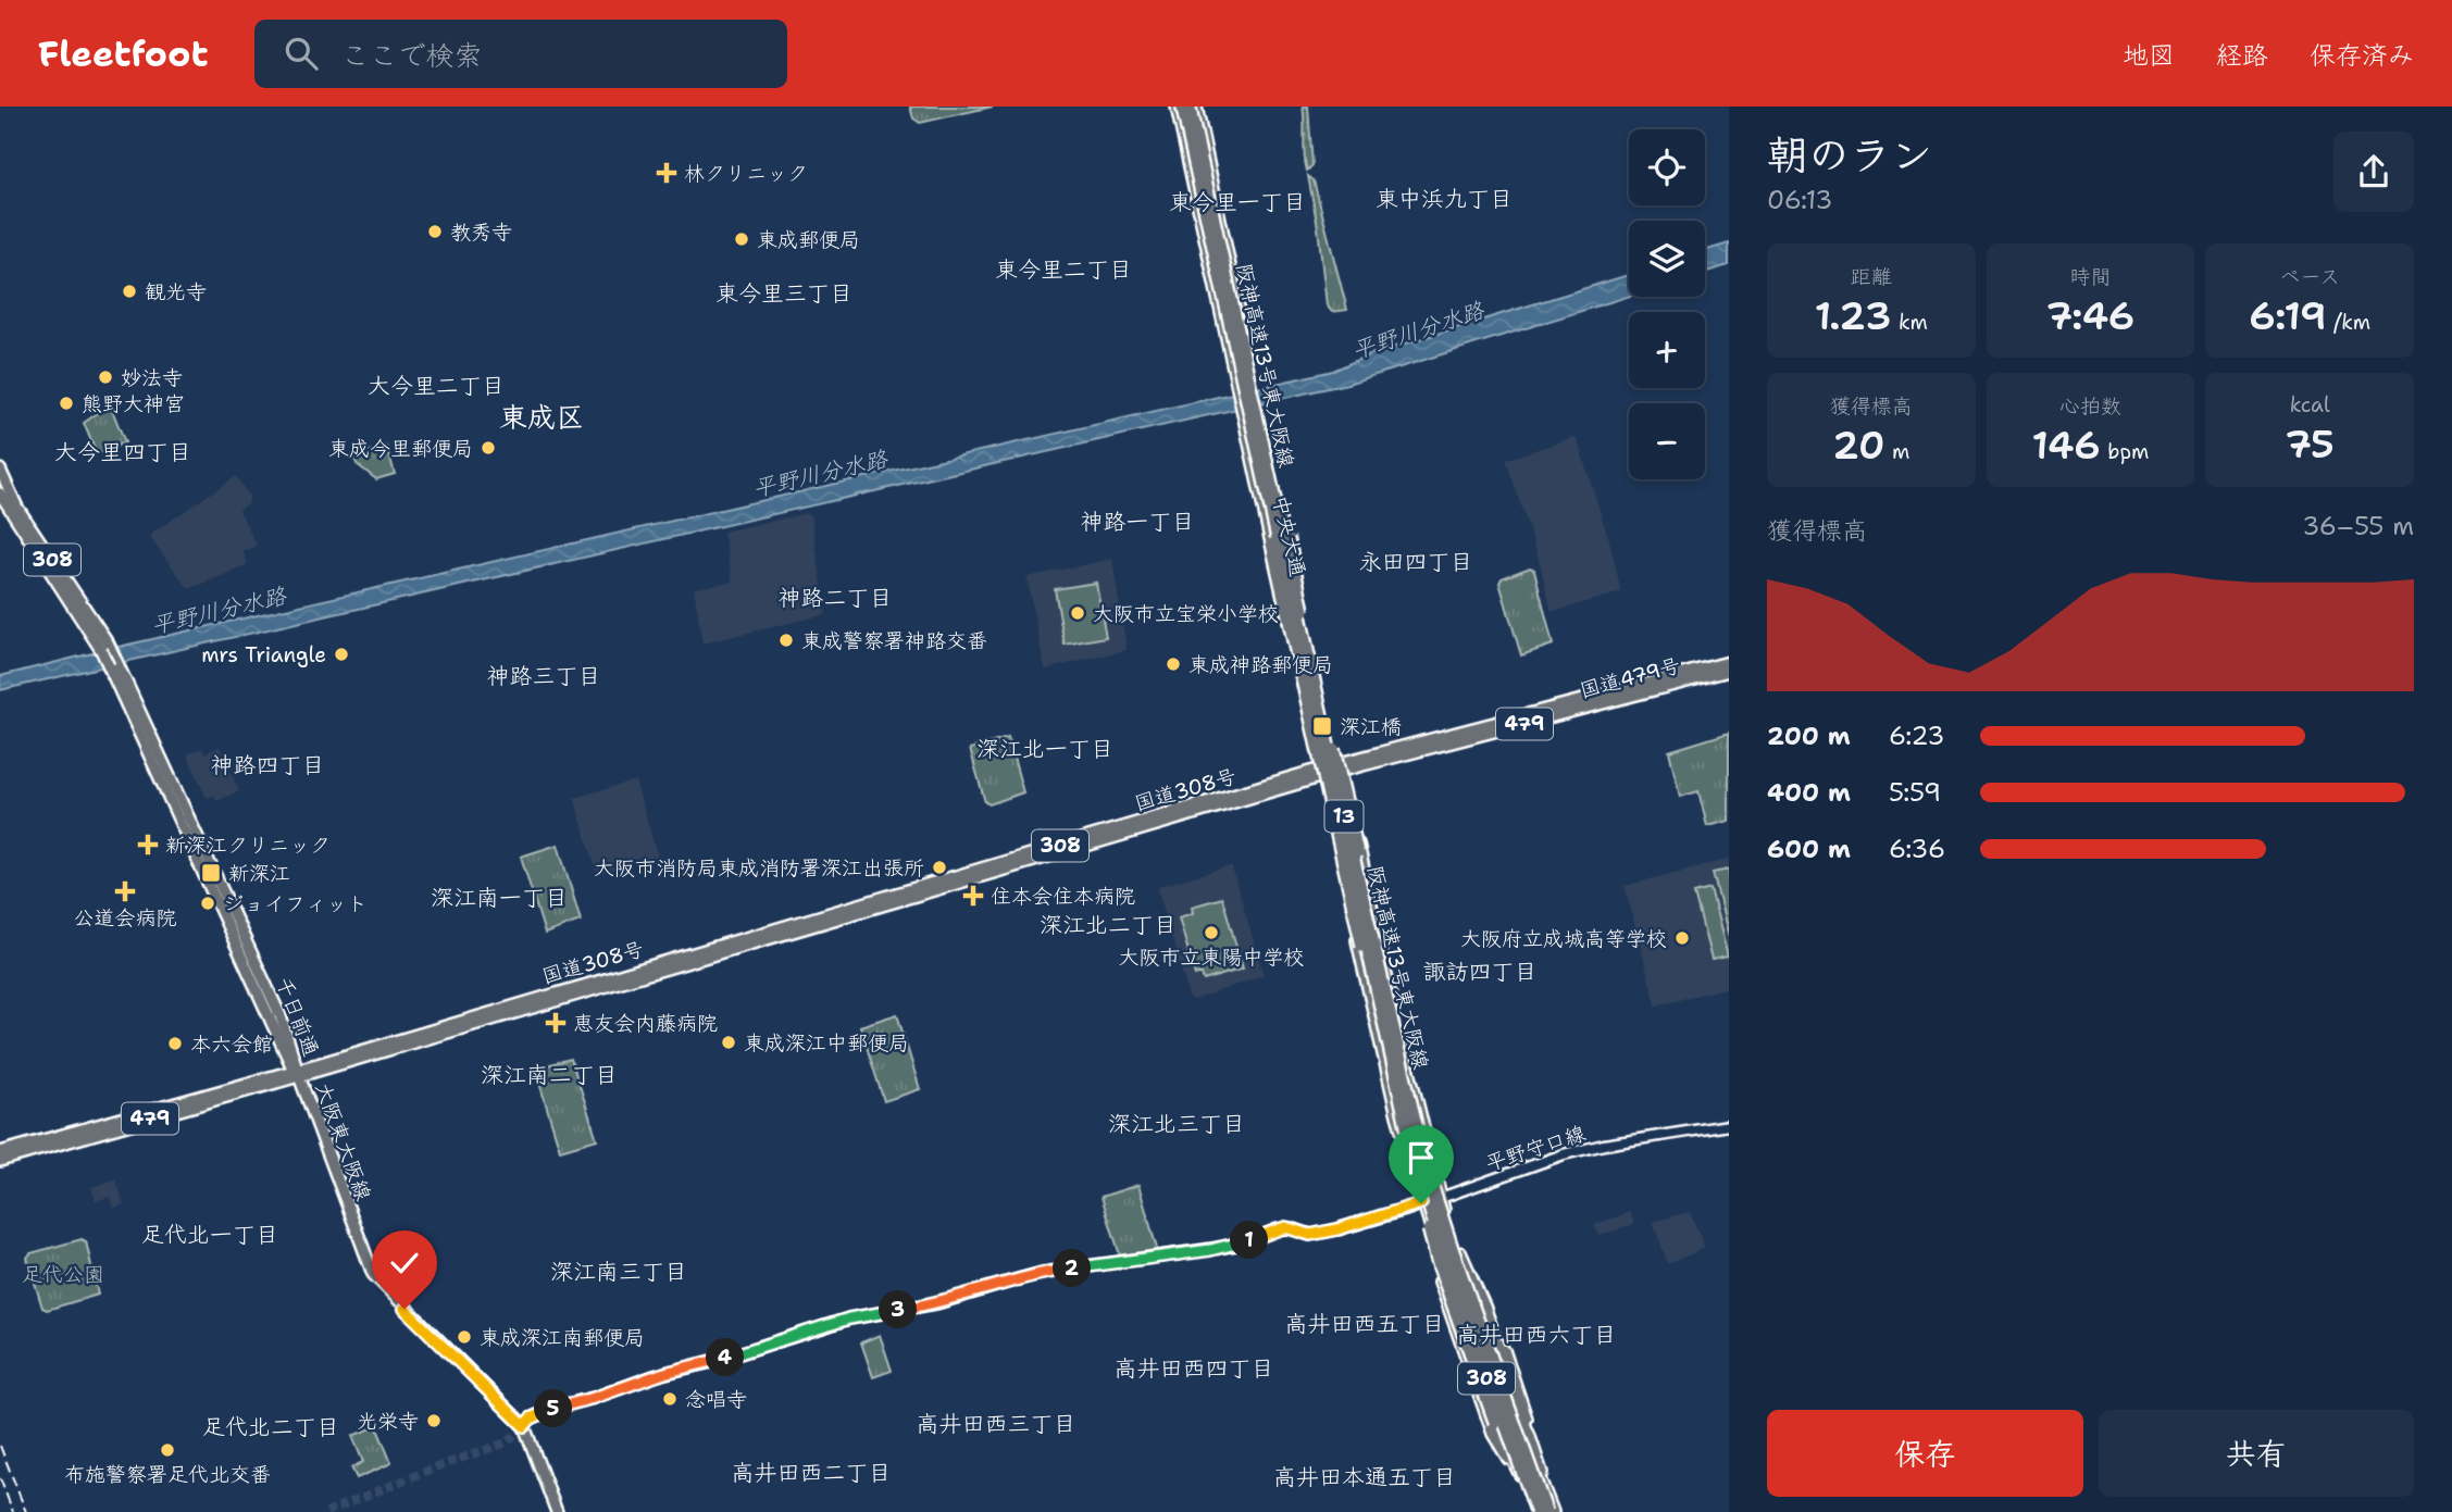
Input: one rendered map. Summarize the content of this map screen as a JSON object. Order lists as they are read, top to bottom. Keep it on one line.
{"streets":{"highway":["阪神高速13号東大阪線","13"],"main road":["中央大通","308","国道479号","479","国道308号","千日前通","大阪東大阪線","平野守口線"]},"crossings":[["阪神高速13号東大阪線","中央大通"],["阪神高速13号東大阪線","308"],["中央大通","308"],["308","国道479号"],["308","国道308号"],["308","平野守口線"],["国道479号","国道308号"],["479","国道308号"],["479","千日前通"],["479","大阪東大阪線"],["国道308号","千日前通"],["国道308号","大阪東大阪線"],["千日前通","大阪東大阪線"],["大阪東大阪線","平野守口線"]],"districts":["東中浜九丁目","東今里一丁目","東今里二丁目","東今里三丁目","大今里二丁目","東成区","大今里四丁目","神路一丁目","永田四丁目","神路二丁目","神路三丁目","深江北一丁目","神路四丁目","深江南一丁目","深江北二丁目","諏訪四丁目","深江南二丁目","深江北三丁目","足代北一丁目","深江南三丁目","高井田西五丁目","高井田西六丁目","高井田西四丁目","高井田西三丁目","足代北二丁目","高井田西二丁目","高井田本通五丁目"],"water":["平野川分水路"],"parks":["足代公園"],"places":{"health":["林クリニック","新深江クリニック","公道会病院","住本会住本病院","恵友会内藤病院"],"other":["教秀寺","東成郵便局","観光寺","妙法寺","熊野大神宮","東成今里郵便局","大阪市立宝栄小学校","東成警察署神路交番","mrs Triangle","東成神路郵便局","大阪市消防局東成消防署深江出張所","ジョイフィット","大阪市立東陽中学校","大阪府立成城高等学校","東成深江中郵便局","本六会館","東成深江南郵便局","念唱寺","光栄寺","布施警察署足代北交番"],"transit":["深江橋","新深江"]},"page":{"header":"Fleetfoot","search":"ここで検索","nav":["地図","経路","保存済み"],"heading":["朝のラン","06:13"],"map_buttons":["+","−"],"stats":[["距離","1.23 km"],["時間","7:46"],["ペース","6:19 /km"],["獲得標高","20 m"],["心拍数","146 bpm"],["kcal","75"]],"chart":["獲得標高","36–55 m"],"list":[{"name":"200 m","note":"6:23"},{"name":"400 m","note":"5:59"},{"name":"600 m","note":"6:36"}],"pins":["1","2","3","4","5"],"buttons":["保存","共有"]}}
